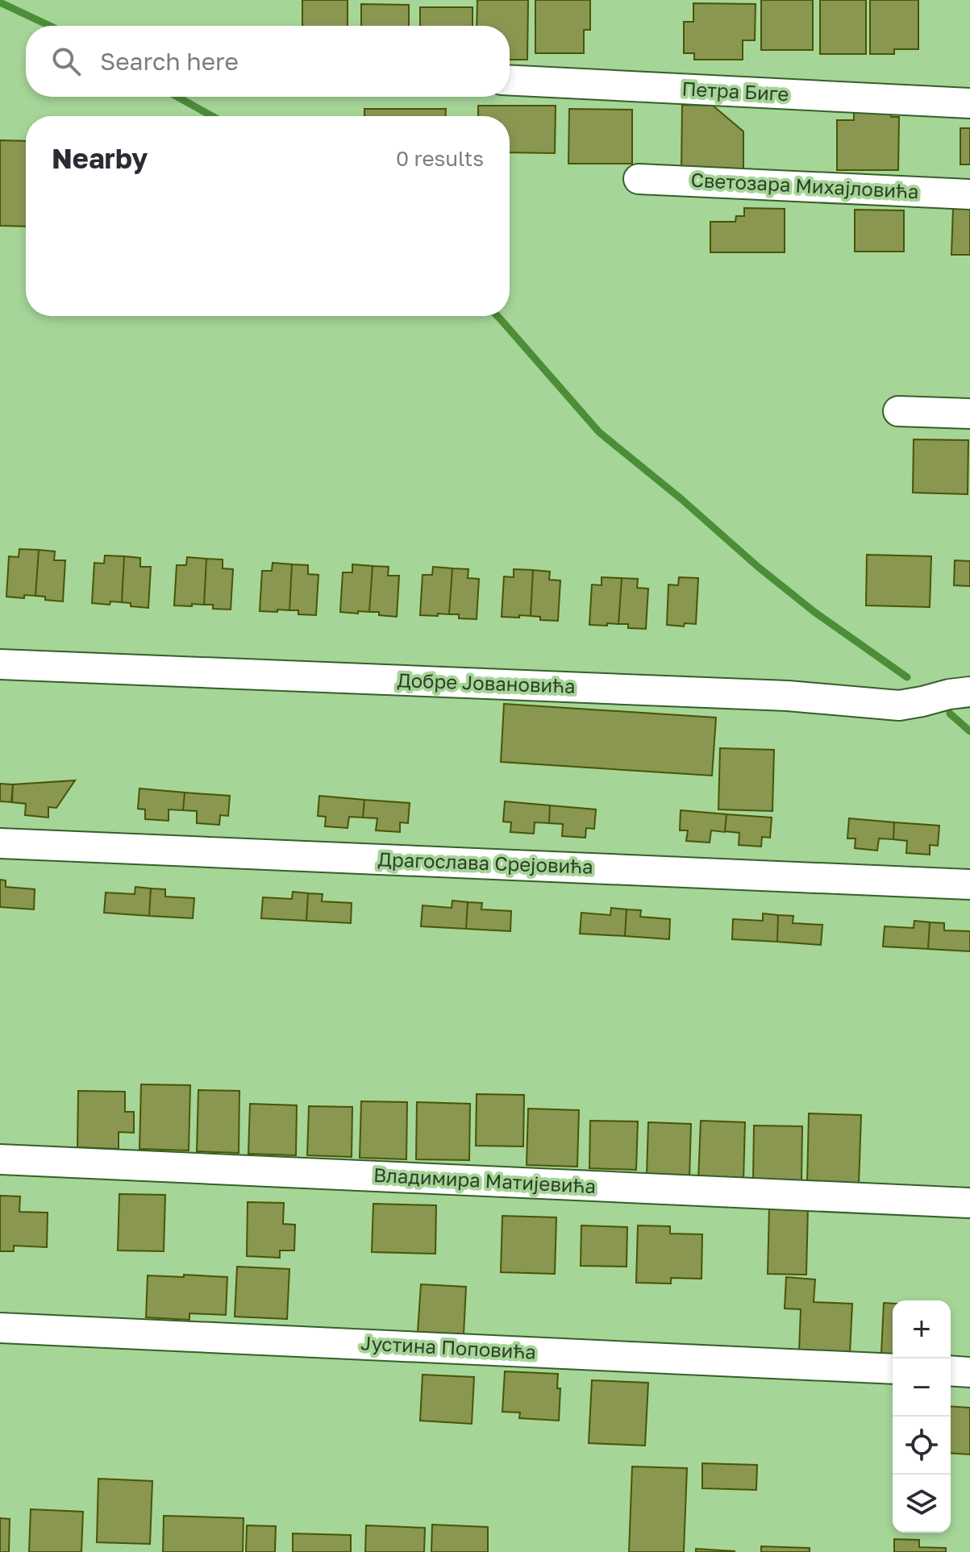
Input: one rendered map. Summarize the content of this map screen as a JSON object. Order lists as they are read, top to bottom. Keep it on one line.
{"streets":{"street":["Петра Биге","Светозара Михајловића","Добре Јовановића","Драгослава Срејовића","Владимира Матијевића","Јустина Поповића"]},"page":{"search":"Search here","heading":["Nearby","0 results"],"map_buttons":["+","−"]}}
